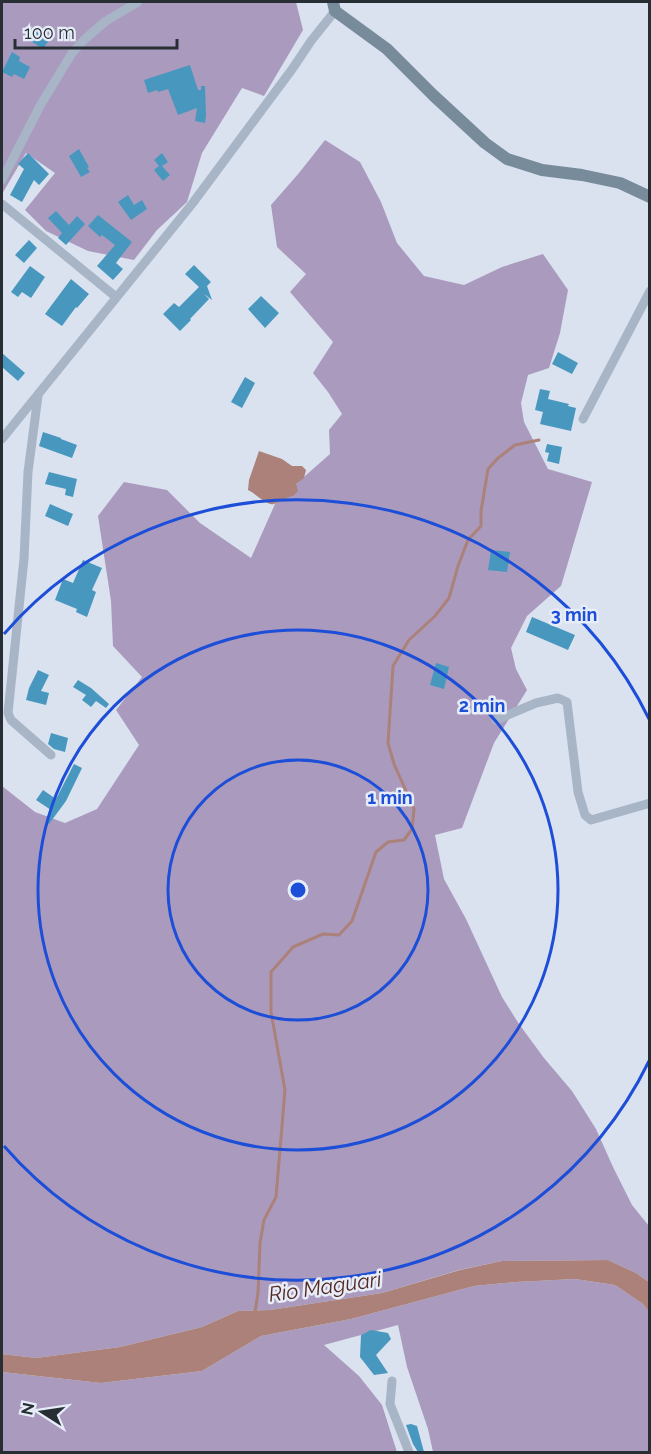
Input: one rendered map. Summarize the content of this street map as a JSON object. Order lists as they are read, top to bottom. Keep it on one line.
{"water":["Rio Maguari"],"scale_bar":"100 m","north":"left","rings":["3 min","2 min","1 min"]}
